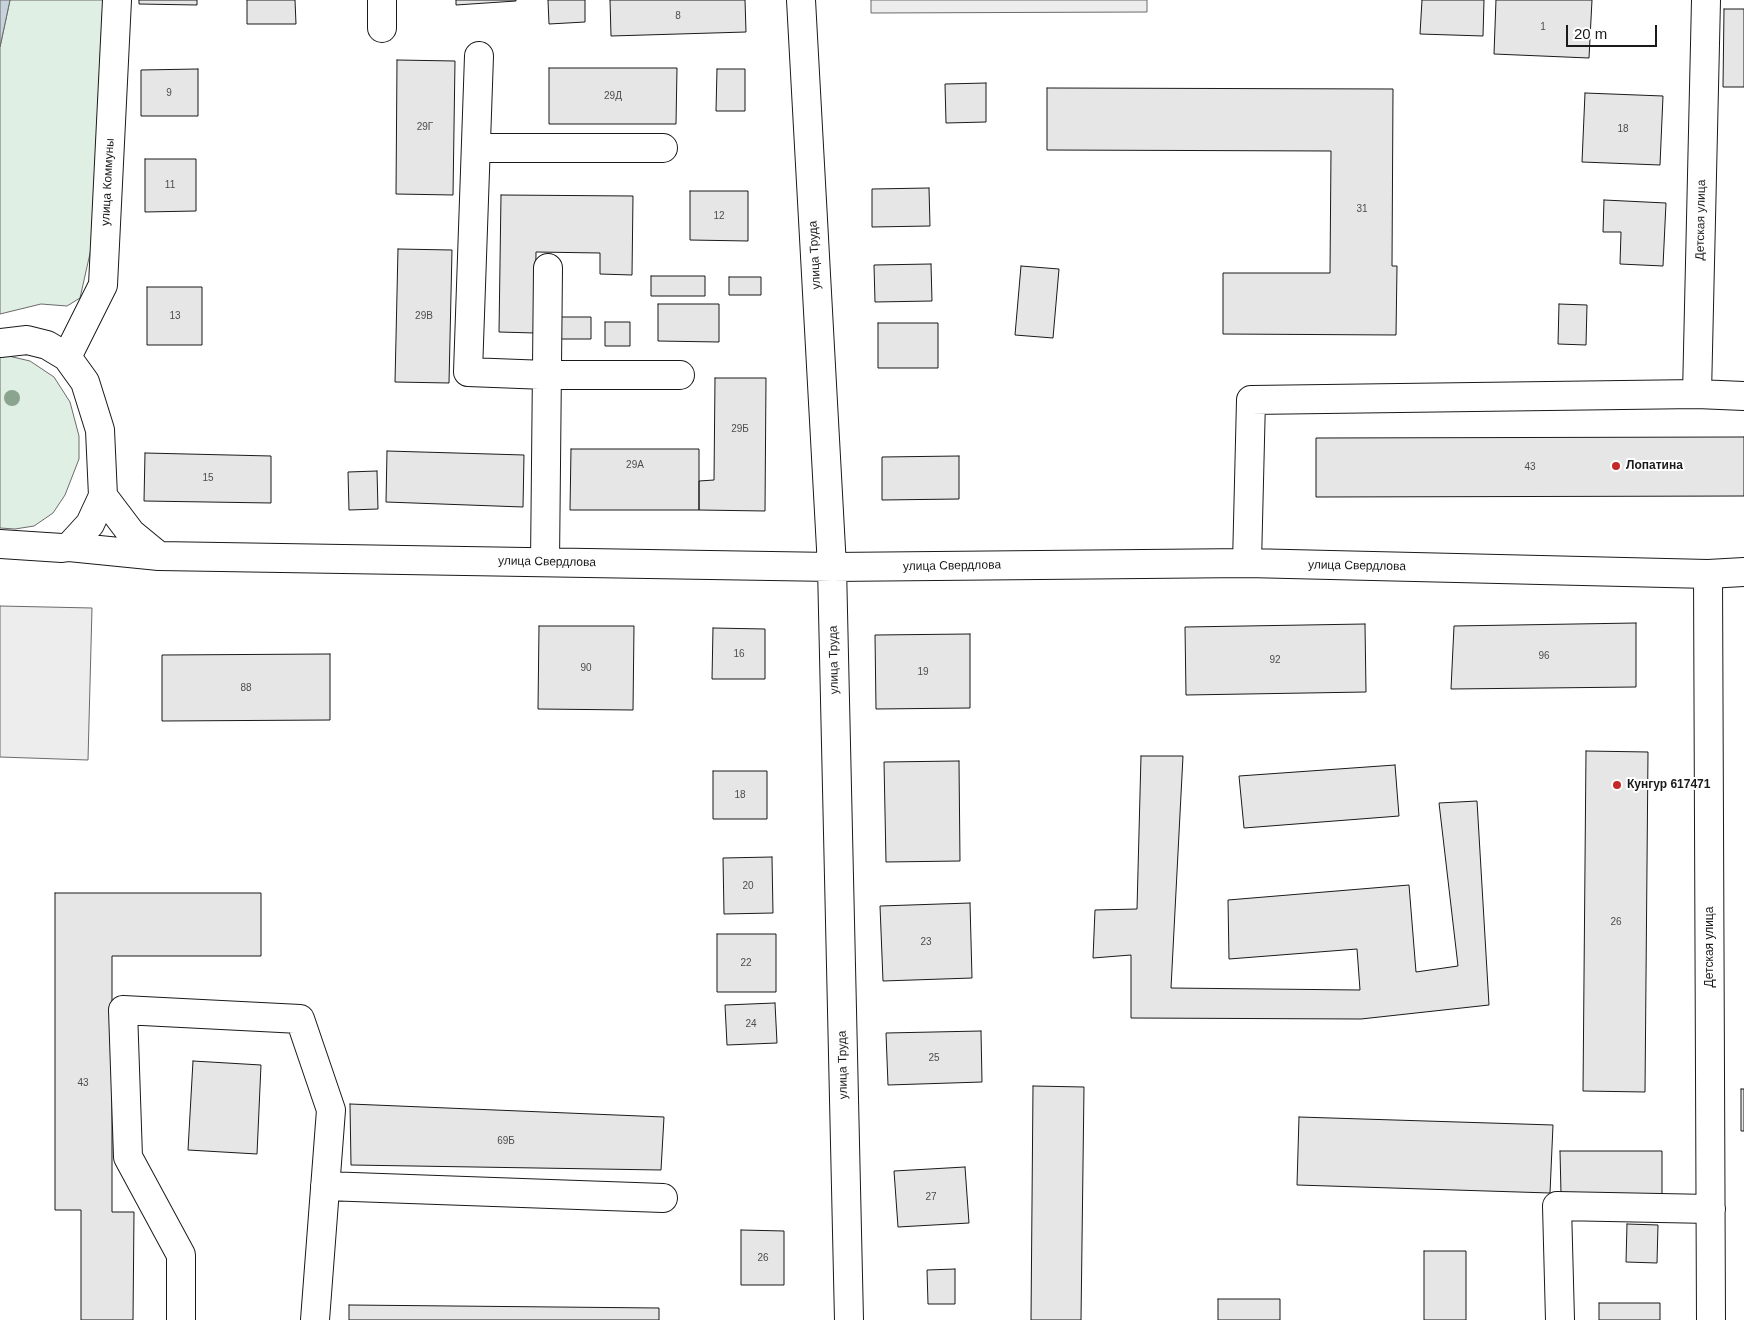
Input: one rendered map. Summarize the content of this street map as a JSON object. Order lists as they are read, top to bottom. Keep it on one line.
{"streets":{"street":["улица Коммуны","Детская улица","улица Труда","улица Свердлова"]},"crossings":[["Детская улица","улица Свердлова"],["улица Труда","улица Свердлова"]],"places":["Лопатина","Кунгур 617471"],"house_numbers":["8","1","9","29Д","29Г","18","11","31","12","13","29В","29Б","29А","43","15","16","96","92","90","19","88","18","20","26","23","22","24","25","43","69Б","27","26"],"scale_bar":"20 m"}
